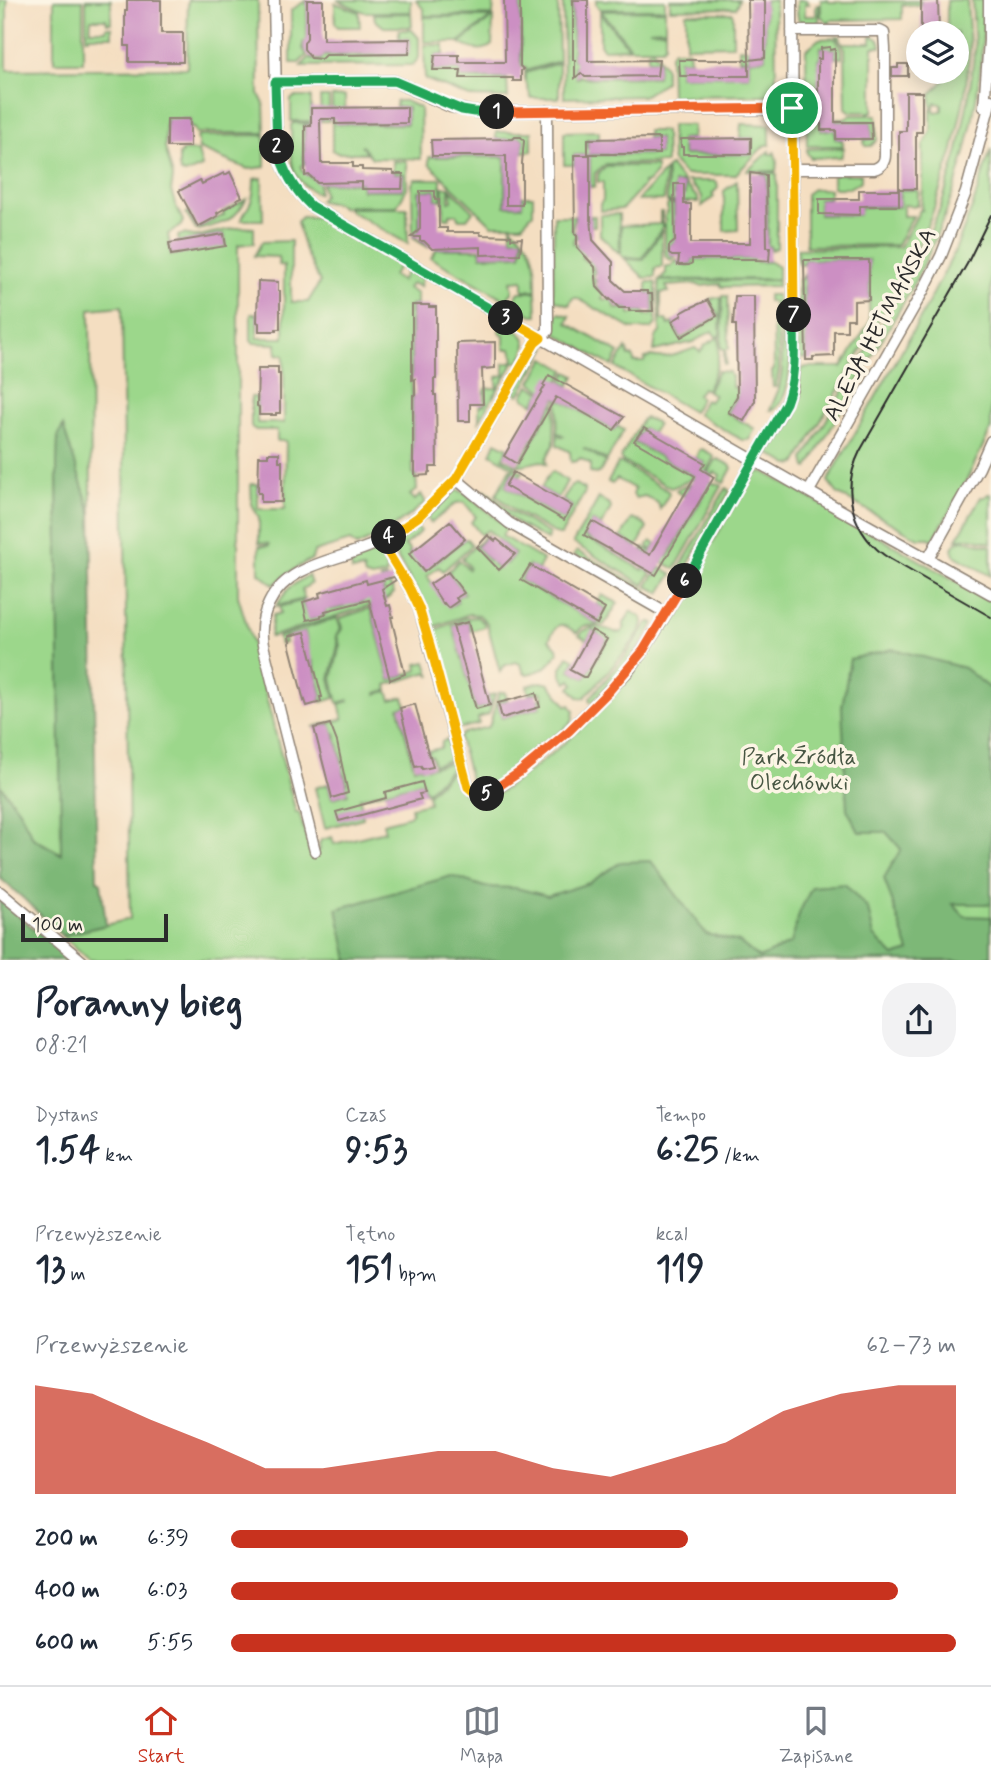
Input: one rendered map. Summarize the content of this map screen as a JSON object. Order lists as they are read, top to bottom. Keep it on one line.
{"streets":{"street":["ALEJA HETMAŃSKA"]},"parks":["Park Źródła Olechówki"],"scale_bar":"100 m","page":{"pins":["1","2","7","3","4","6","5"],"scale":"100 m","heading":["Poranny bieg","08:21"],"stats":[["Dystans","1.54 km"],["Czas","9:53"],["Tempo","6:25 /km"],["Przewyższenie","13 m"],["Tętno","151 bpm"],["kcal","119"]],"chart":["Przewyższenie","62–73 m"],"list":[{"name":"200 m","note":"6:39"},{"name":"400 m","note":"6:03"},{"name":"600 m","note":"5:55"}],"tabs":["Start","Mapa","Zapisane"]}}
